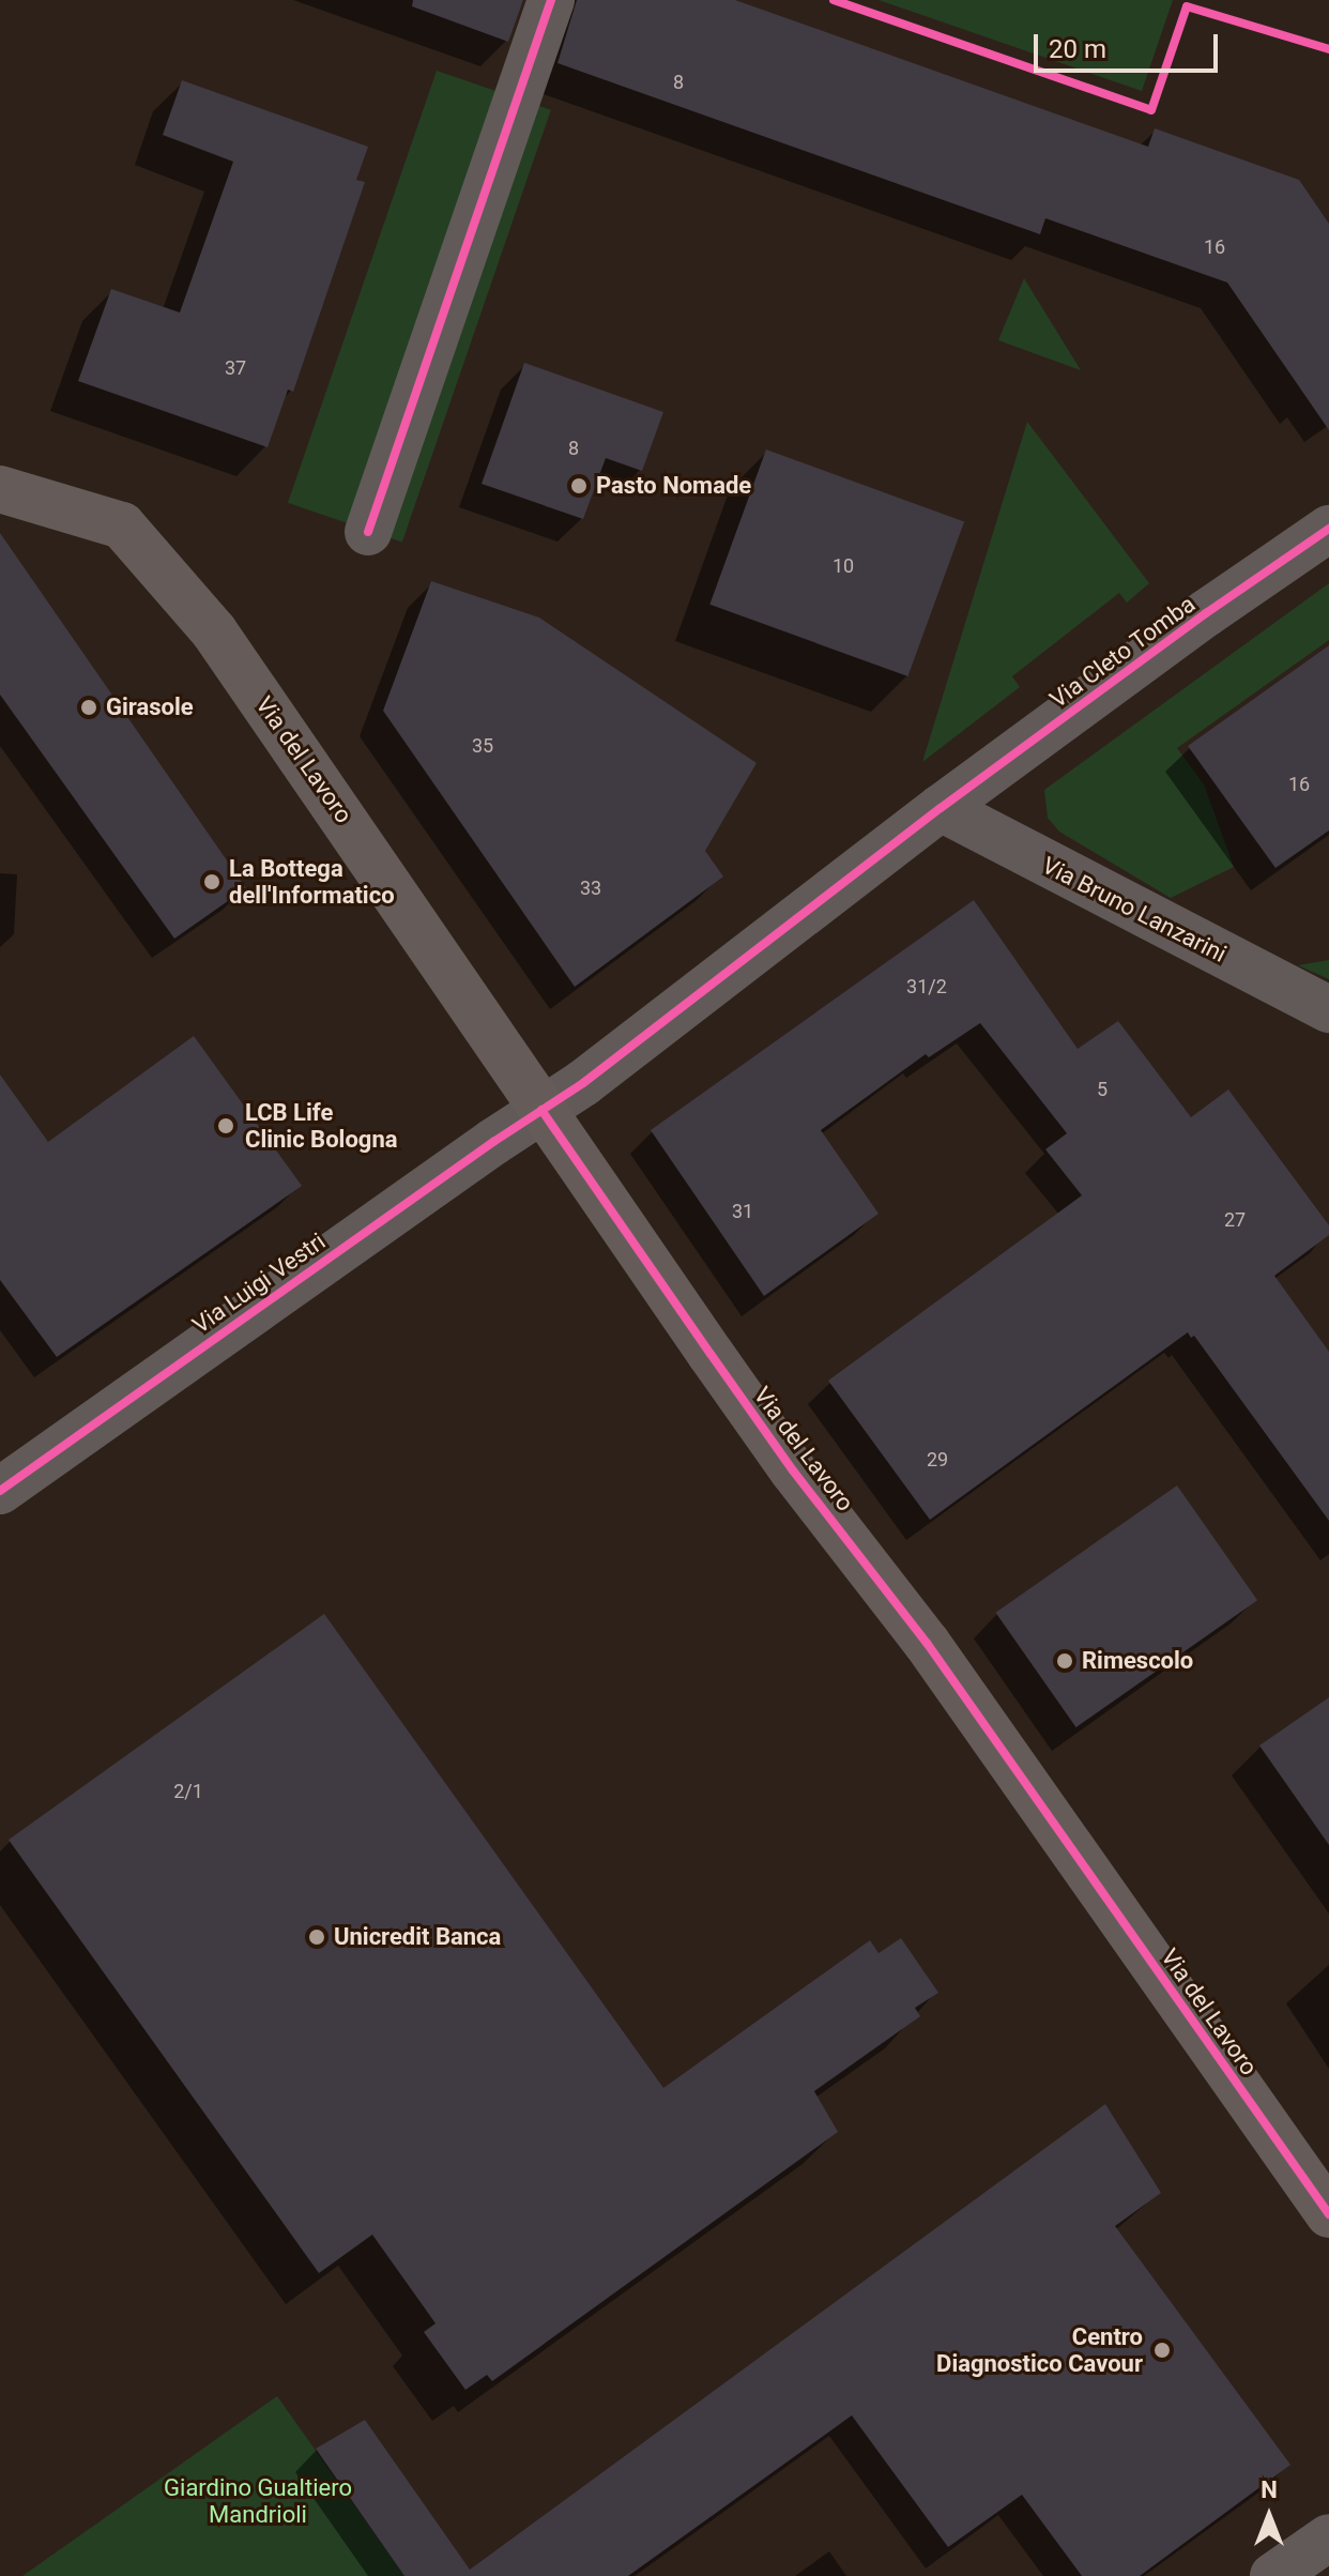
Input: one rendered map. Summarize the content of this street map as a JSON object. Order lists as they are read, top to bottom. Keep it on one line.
{"streets":{"street":["Via Cleto Tomba","Via del Lavoro","Via Bruno Lanzarini","Via Luigi Vestri"]},"crossings":[["Via Cleto Tomba","Via Bruno Lanzarini"],["Via del Lavoro","Via Luigi Vestri"]],"parks":["Giardino Gualtiero Mandrioli"],"places":["Pasto Nomade","Girasole","La Bottega dell'Informatico","LCB Life Clinic Bologna","Rimescolo","Unicredit Banca","Centro Diagnostico Cavour"],"house_numbers":["8","16","37","8","10","35","16","33","31/2","5","31","27","29","2/1"],"scale_bar":"20 m","north":"top"}
